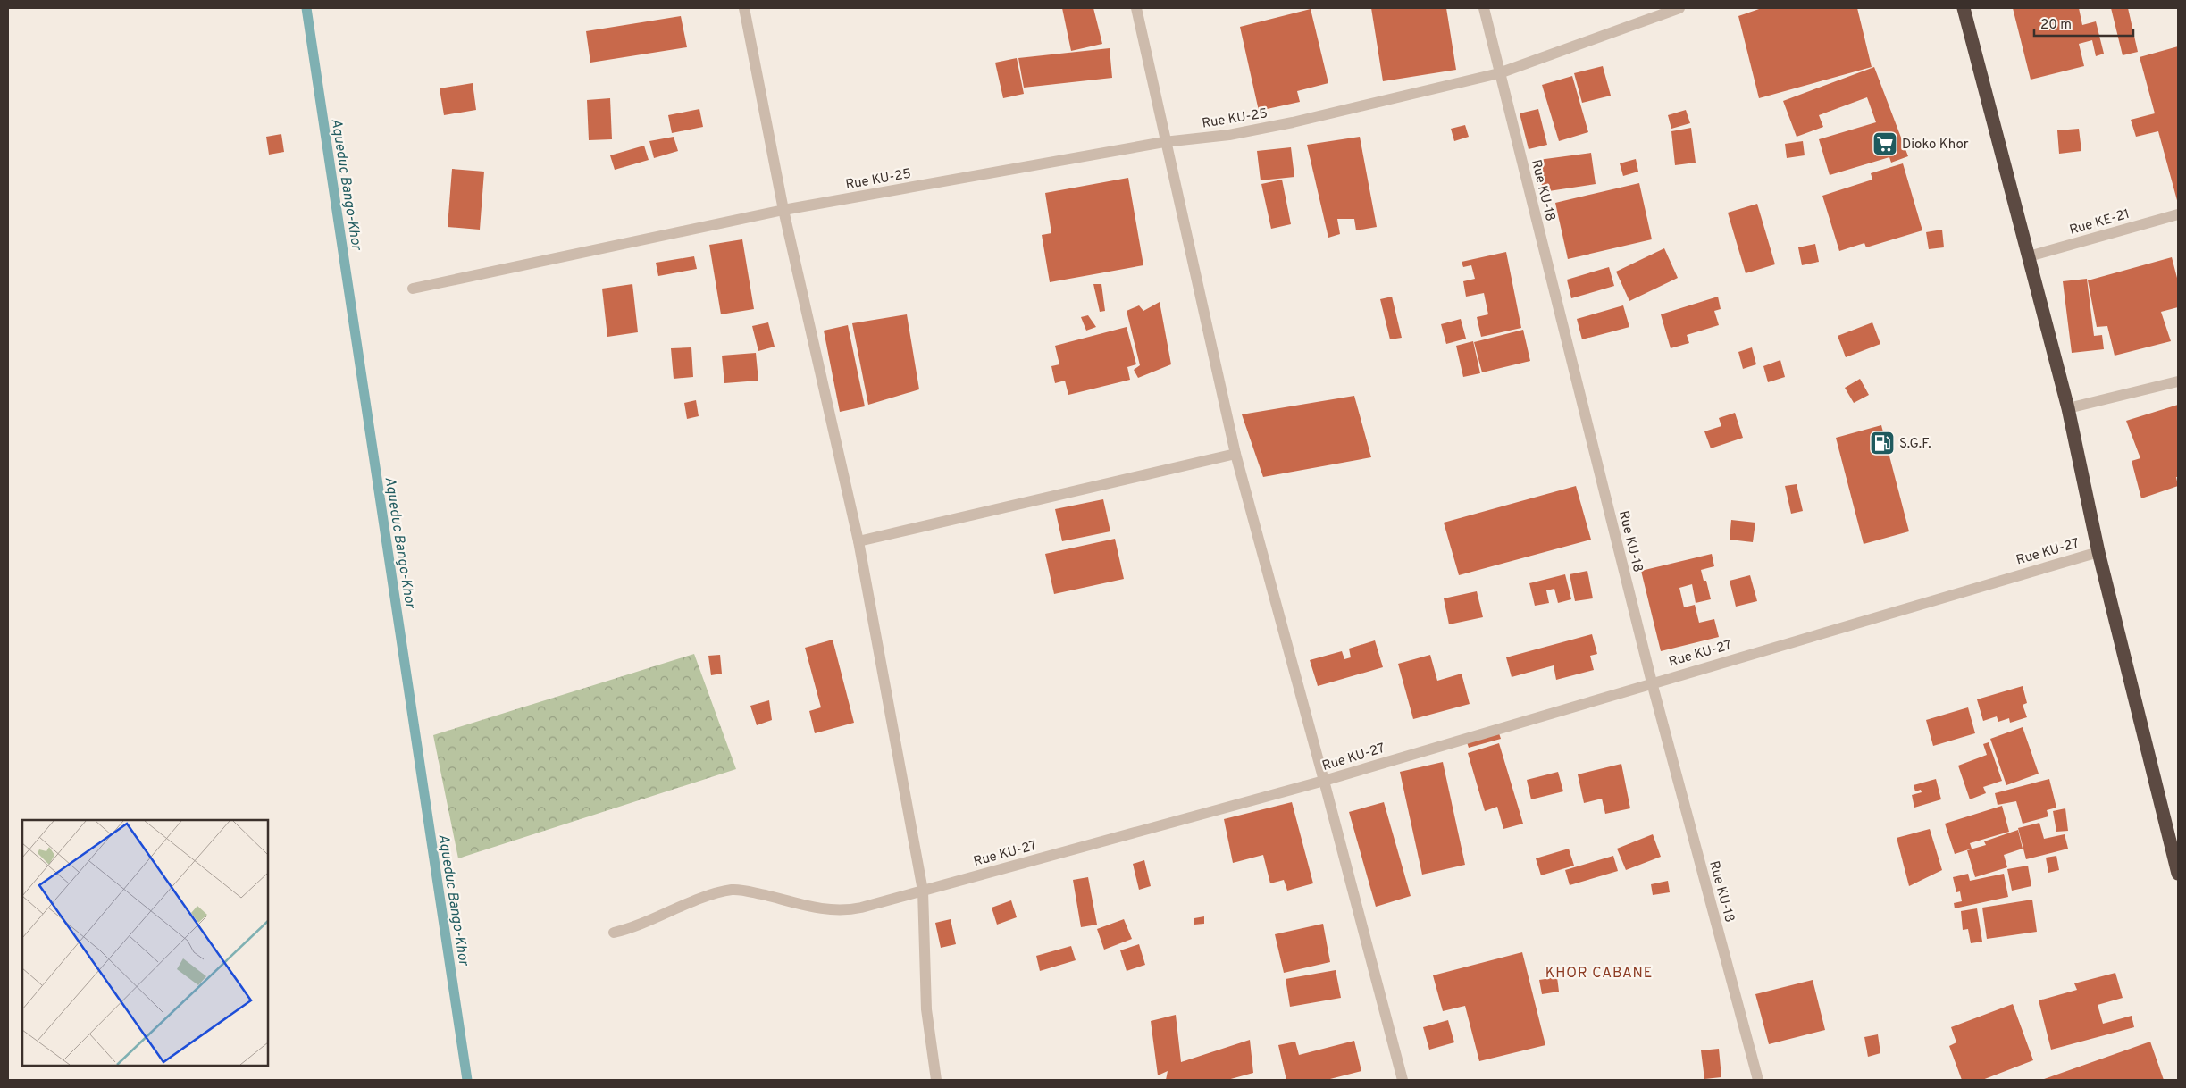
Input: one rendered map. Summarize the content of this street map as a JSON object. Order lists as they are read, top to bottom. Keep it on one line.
{"streets":{"street":["Rue KU-25","Rue KU-18","Rue KE-21","Rue KU-27"]},"crossings":[["Rue KU-25","Rue KU-18"],["Rue KU-18","Rue KU-27"]],"districts":["KHOR CABANE"],"water":["Aqueduc Bango-Khor"],"places":{"supermarket":["Dioko Khor"],"fuel station":["S.G.F."]},"scale_bar":"20 m"}
